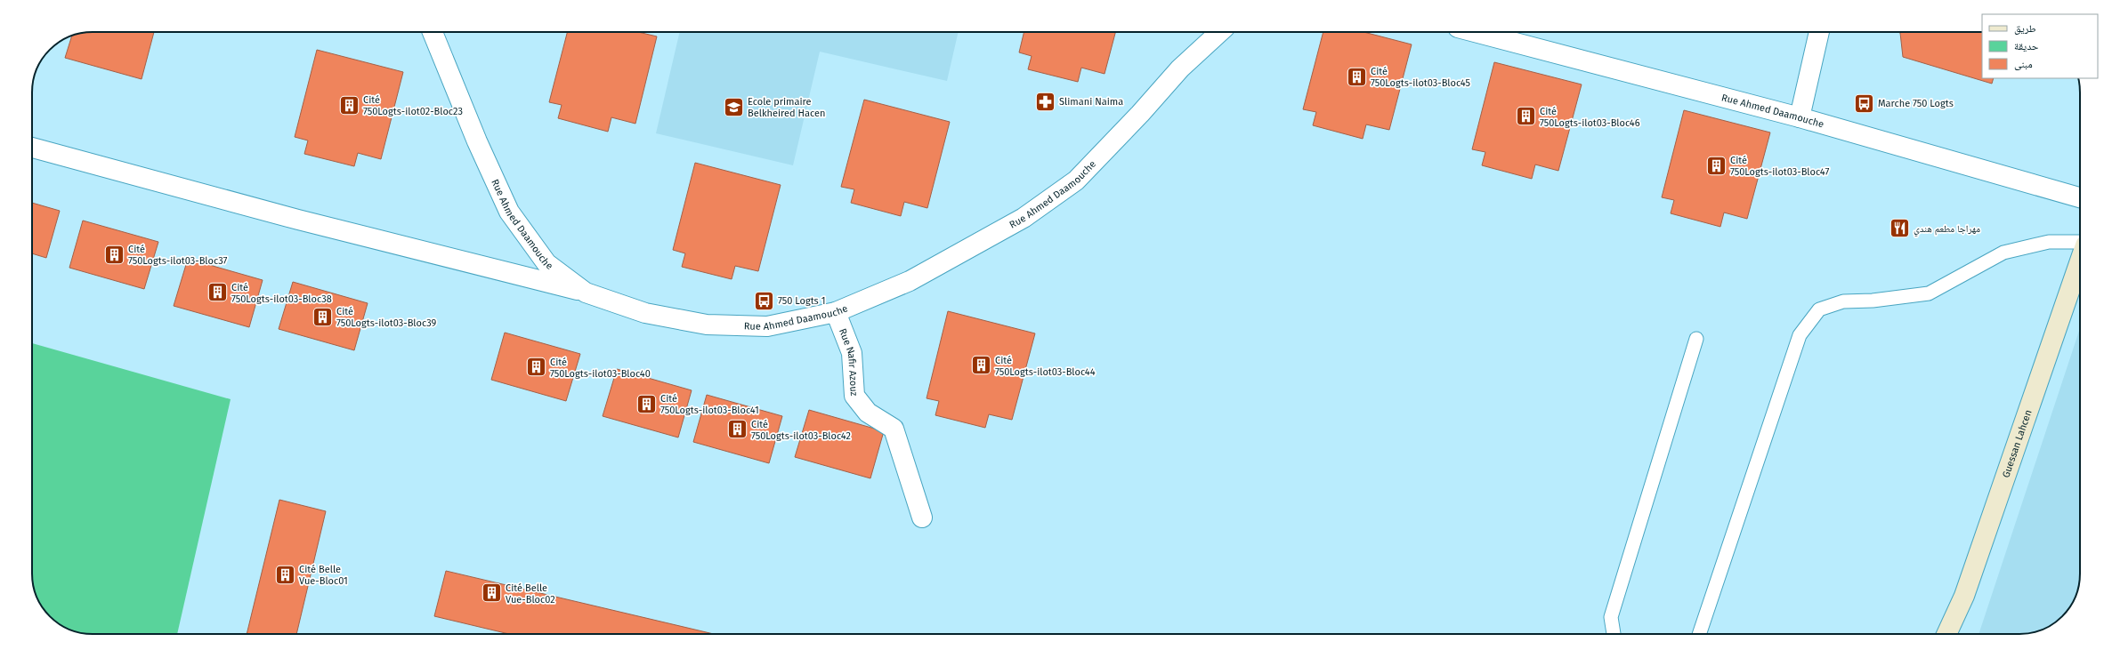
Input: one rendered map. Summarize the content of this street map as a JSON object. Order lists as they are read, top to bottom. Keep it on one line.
{"streets":{"main road":["Guessan Lahcen"],"street":["Rue Ahmed Daamouche","Rue Nafir Azouz"]},"crossings":[["Rue Ahmed Daamouche","Rue Nafir Azouz"]],"places":{"building":["Cité 750Logts-ilot03-Bloc45","Cité 750Logts-ilot02-Bloc23","Cité 750Logts-ilot03-Bloc46","Cité 750Logts-ilot03-Bloc47","Cité 750Logts-ilot03-Bloc37","Cité 750Logts-ilot03-Bloc38","Cité 750Logts-ilot03-Bloc39","Cité 750Logts-ilot03-Bloc44","Cité 750Logts-ilot03-Bloc40","Cité 750Logts-ilot03-Bloc41","Cité 750Logts-ilot03-Bloc42","Cité Belle Vue-Bloc01","Cité Belle Vue-Bloc02"],"pharmacy":["Slimani Naima"],"bus stop":["Marche 750 Logts","750 Logts 1"],"school or university":["Ecole primaire Belkheired Hacen"],"restaurant":["مهراجا مطعم هندي"]},"legend":["طريق","حديقة","مبنى"]}
